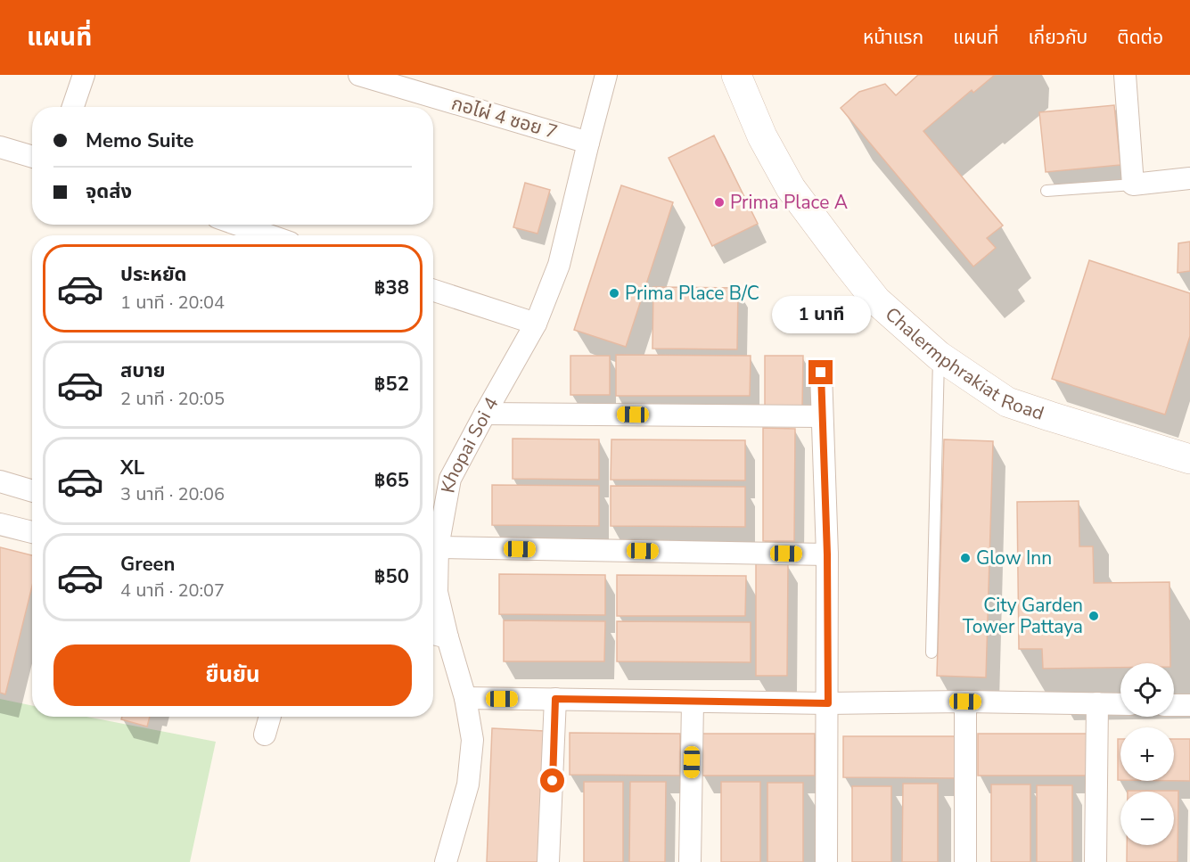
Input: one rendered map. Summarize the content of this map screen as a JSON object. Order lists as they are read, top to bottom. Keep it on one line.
{"streets":{"main road":["Chalermphrakiat Road"],"street":["กอไผ่ 4 ซอย 7","Khopai Soi 4"]},"crossings":[["กอไผ่ 4 ซอย 7","Khopai Soi 4"]],"places":["Prima Place A","Prima Place B/C","Glow Inn","City Garden Tower Pattaya"],"page":{"header":"แผนที่","nav":["หน้าแรก","แผนที่","เกี่ยวกับ","ติดต่อ"],"banner":["Memo Suite","จุดส่ง"],"list":[{"name":"ประหยัด","note":"1 นาที · 20:04","value":"฿38"},{"name":"สบาย","note":"2 นาที · 20:05","value":"฿52"},{"name":"XL","note":"3 นาที · 20:06","value":"฿65"},{"name":"Green","note":"4 นาที · 20:07","value":"฿50"}],"bubble":"1 นาที","buttons":"ยืนยัน","map_buttons":["+","−"]}}
